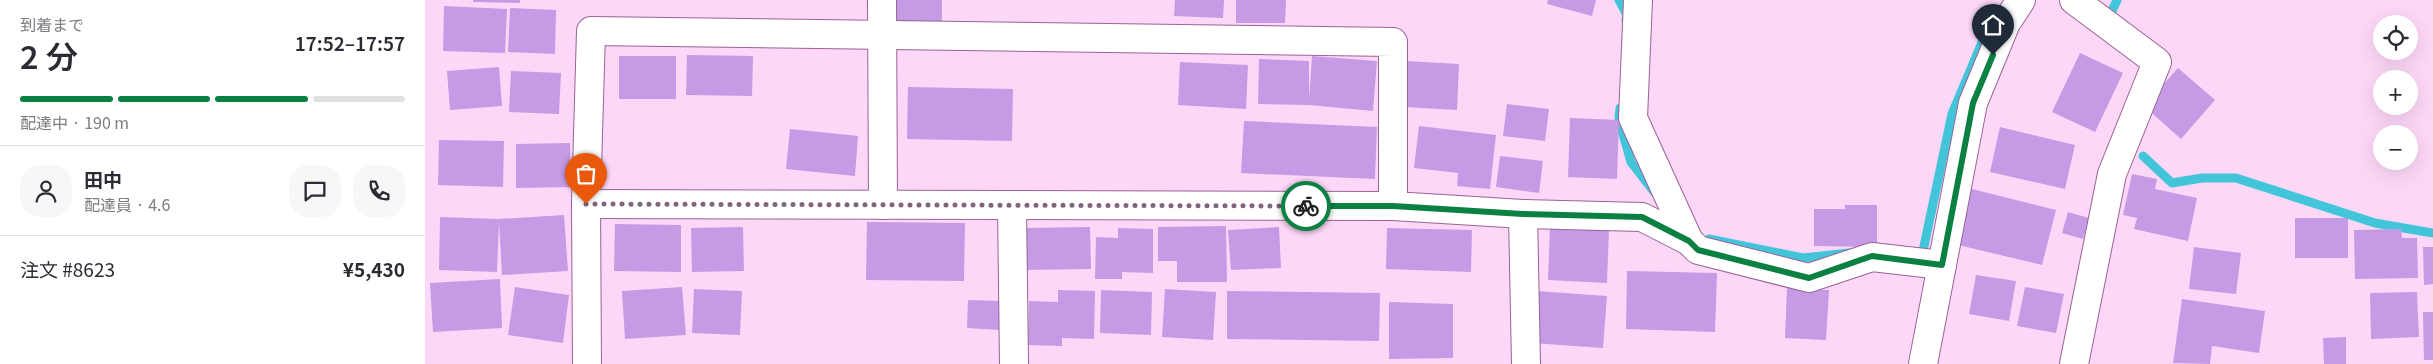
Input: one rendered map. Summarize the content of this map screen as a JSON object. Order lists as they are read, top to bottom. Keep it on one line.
{"page":{"heading":["2 分","到着まで","17:52–17:57"],"panel":["田中","配達員 · 4.6","注文 #8623","¥5,430"],"map_buttons":["+","−"],"bar":"配達中 · 190 m"}}
